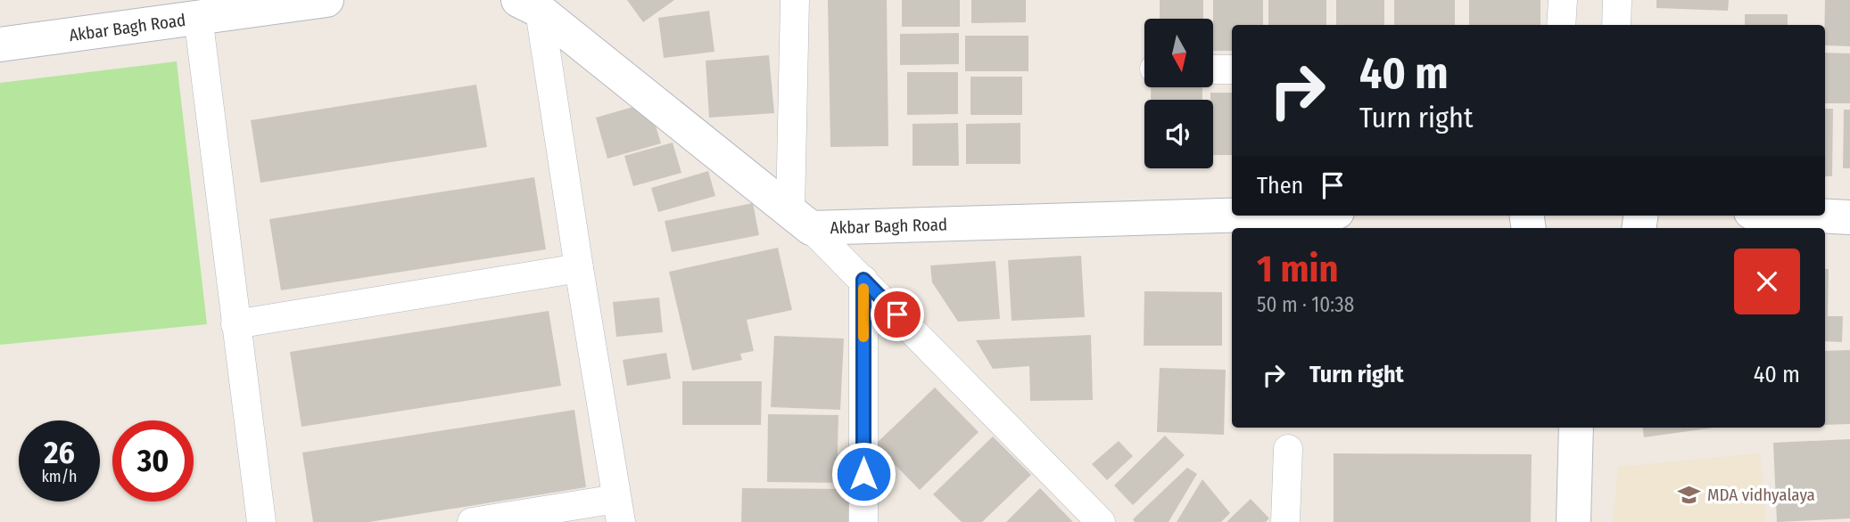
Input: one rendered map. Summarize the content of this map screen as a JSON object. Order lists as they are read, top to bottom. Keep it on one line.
{"streets":{"street":["Akbar Bagh Road"]},"places":{"school or university":["MDA vidhyalaya"]},"north":"bottom","page":{"turn":["40 m","Turn right"],"then":"Then","heading":["1 min","50 m · 10:38"],"list":[{"name":"Turn right","value":"40 m"}],"speed":"26 km/h","limit":"30"}}
